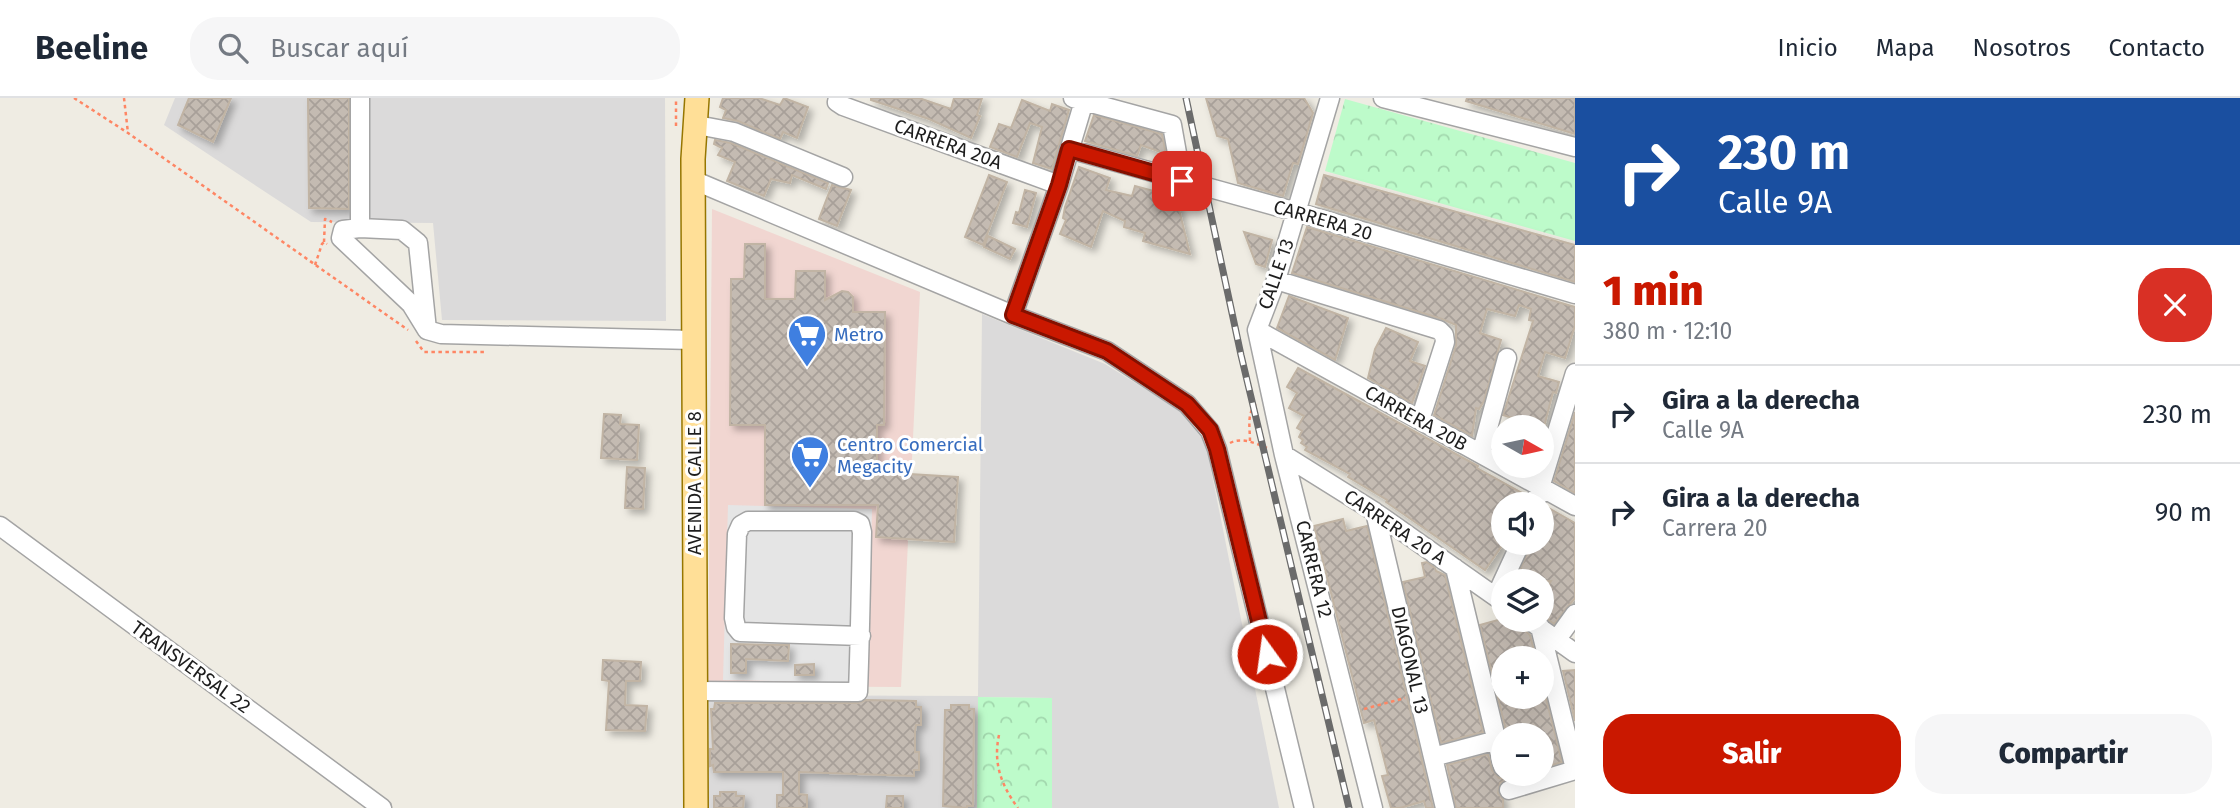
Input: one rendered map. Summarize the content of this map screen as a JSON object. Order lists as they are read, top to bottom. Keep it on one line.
{"streets":{"main road":["AVENIDA CALLE 8"],"street":["CARRERA 20A","CARRERA 20","CALLE 13","CARRERA 20B","CARRERA 20 A","CARRERA 12","DIAGONAL 13","TRANSVERSAL 22"]},"crossings":[["CARRERA 20","CALLE 13"],["CALLE 13","CARRERA 20B"],["CALLE 13","CARRERA 12"],["CARRERA 20B","CARRERA 12"],["CARRERA 20 A","CARRERA 12"],["CARRERA 20 A","DIAGONAL 13"]],"places":{"supermarket":["Metro","Centro Comercial Megacity"]},"north":"right","page":{"header":"Beeline","search":"Buscar aquí","nav":["Inicio","Mapa","Nosotros","Contacto"],"turn":["230 m","Calle 9A"],"heading":["1 min","380 m · 12:10"],"list":[{"name":"Gira a la derecha","note":"Calle 9A","value":"230 m"},{"name":"Gira a la derecha","note":"Carrera 20","value":"90 m"}],"map_buttons":["+","−"],"buttons":["Salir","Compartir"]}}
